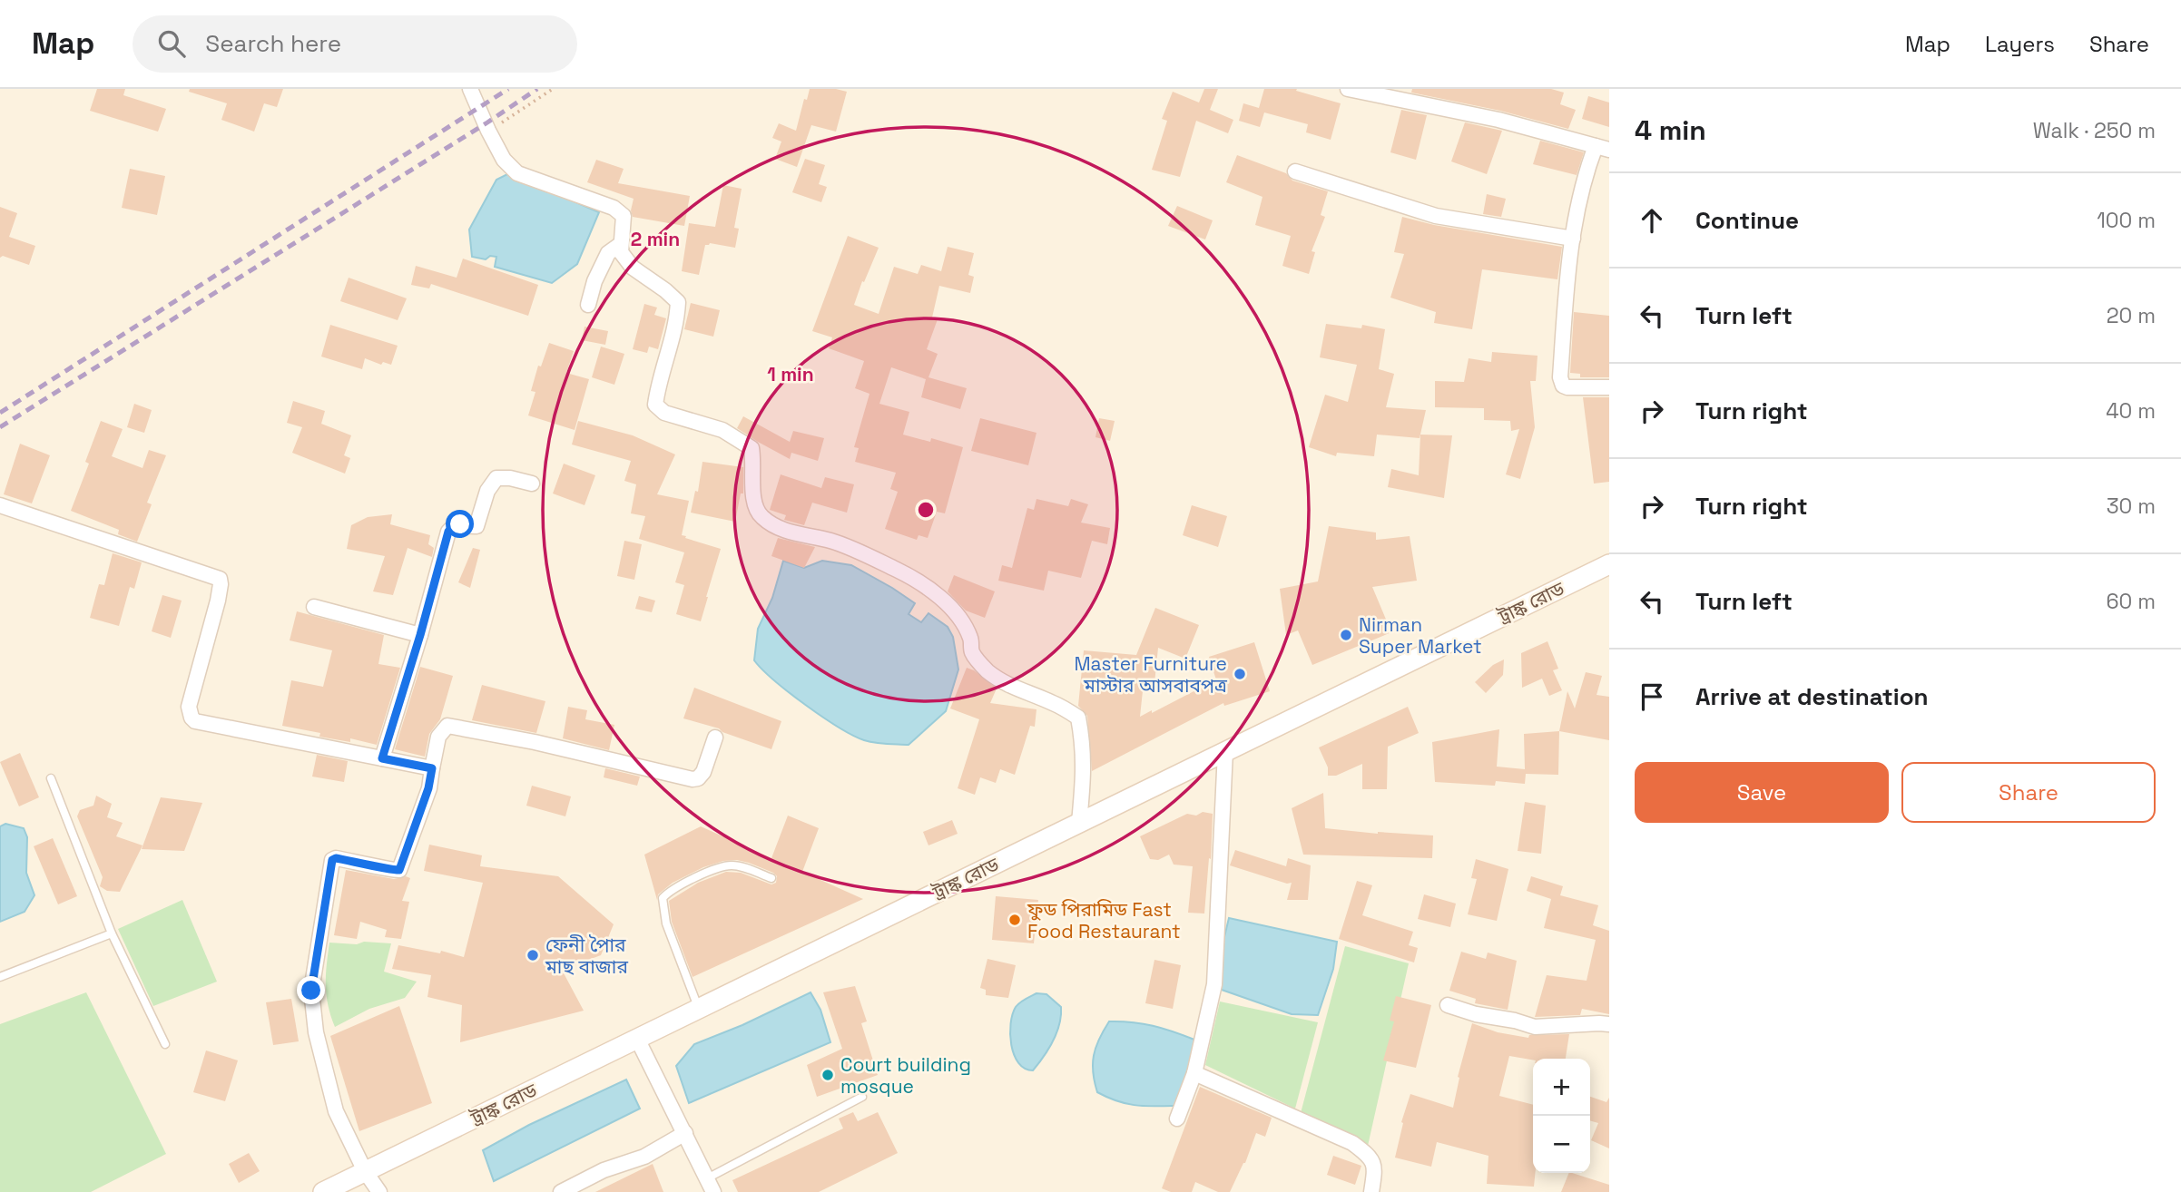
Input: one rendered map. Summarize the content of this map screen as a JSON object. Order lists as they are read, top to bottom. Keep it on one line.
{"streets":{"main road":["ট্রাঙ্ক রোড"]},"places":["Nirman Super Market","Master Furniture মাস্টার আসবাবপত্র","ফুড পিরামিড Fast Food Restaurant","ফেনী পৈার মাছ বাজার","Court building mosque"],"page":{"header":"Map","search":"Search here","nav":["Map","Layers","Share"],"heading":["4 min","Walk · 250 m"],"list":[["Continue","100 m"],["Turn left","20 m"],["Turn right","40 m"],["Turn right","30 m"],["Turn left","60 m"],"Arrive at destination"],"buttons":["Save","Share"],"map_buttons":["+","−"]},"rings":["2 min","1 min"]}
